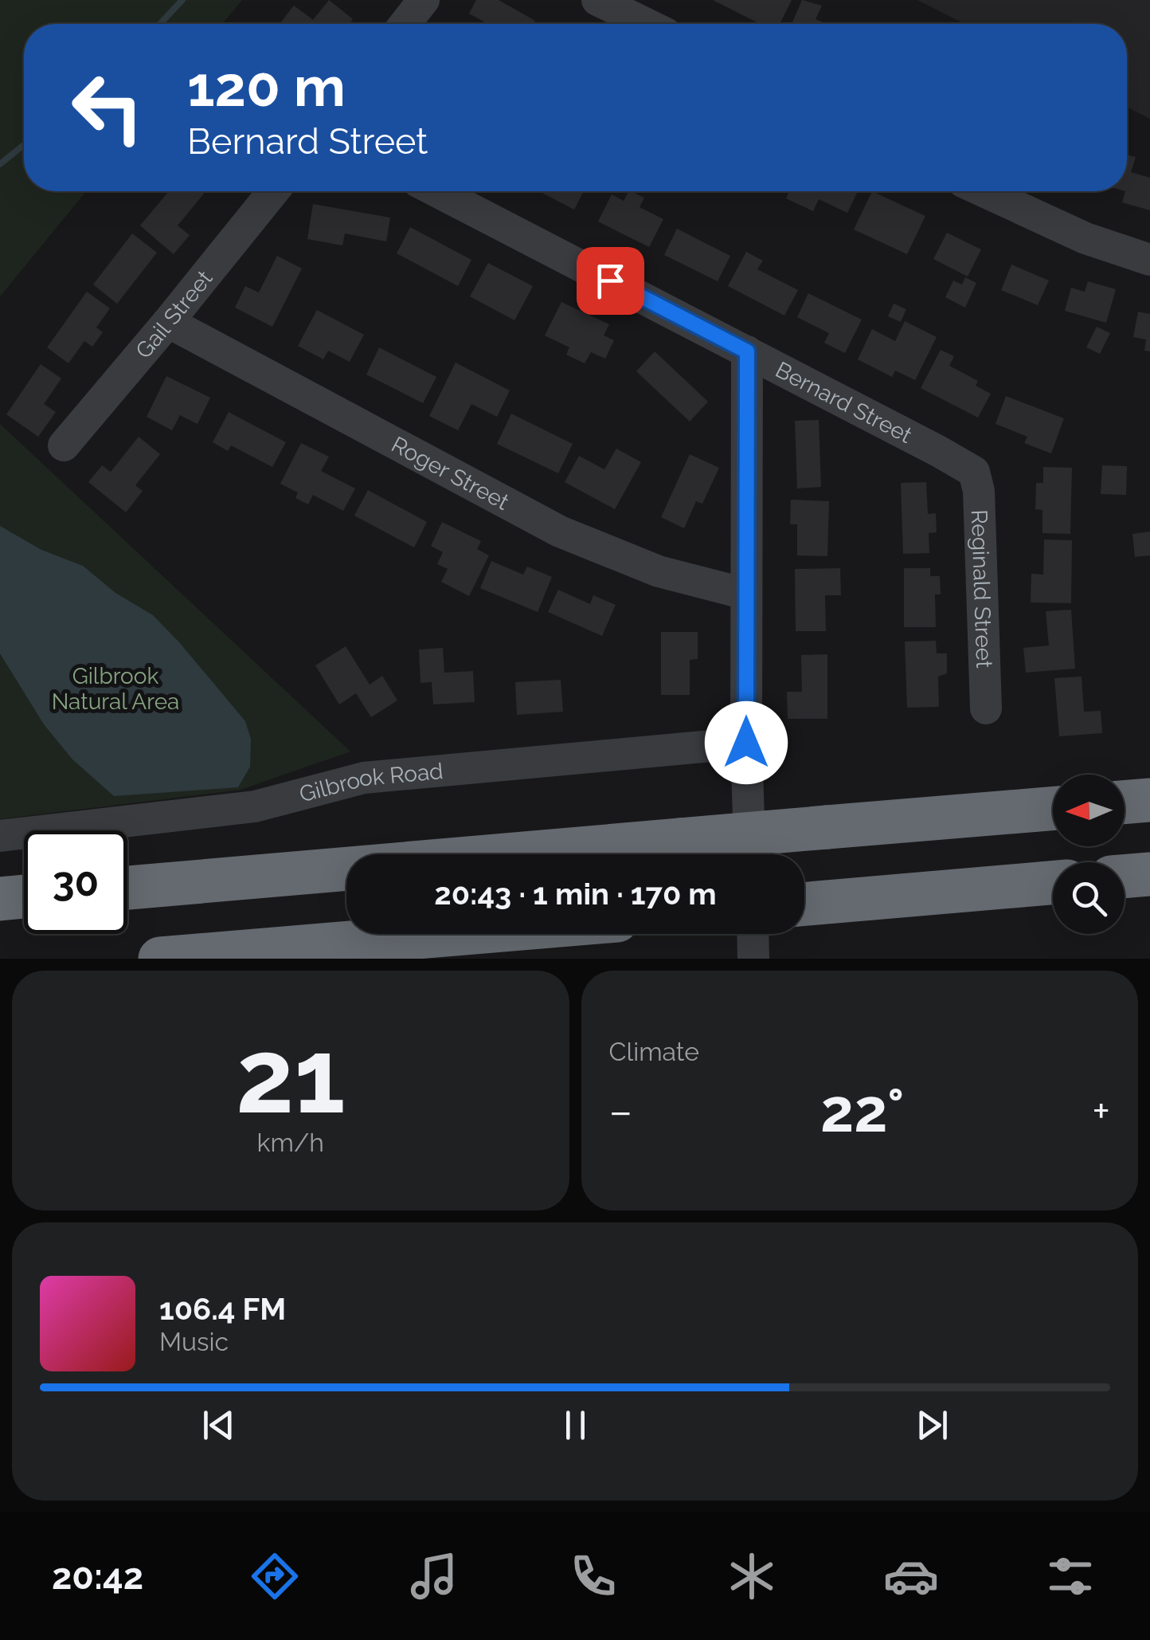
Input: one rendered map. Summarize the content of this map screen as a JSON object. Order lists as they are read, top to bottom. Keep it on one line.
{"streets":{"street":["Gail Street","Bernard Street","Roger Street","Reginald Street","Gilbrook Road"]},"crossings":[["Gail Street","Roger Street"],["Bernard Street","Reginald Street"]],"parks":["Gilbrook Natural Area"],"north":"left","page":{"turn":["120 m","Bernard Street"],"limit":"30","trip":"20:43 · 1 min · 170 m","tile":[["21","km/h"],"Climate"],"heat":["−","22°","+"],"song":["106.4 FM","Music"],"tabs":"20:42"}}
